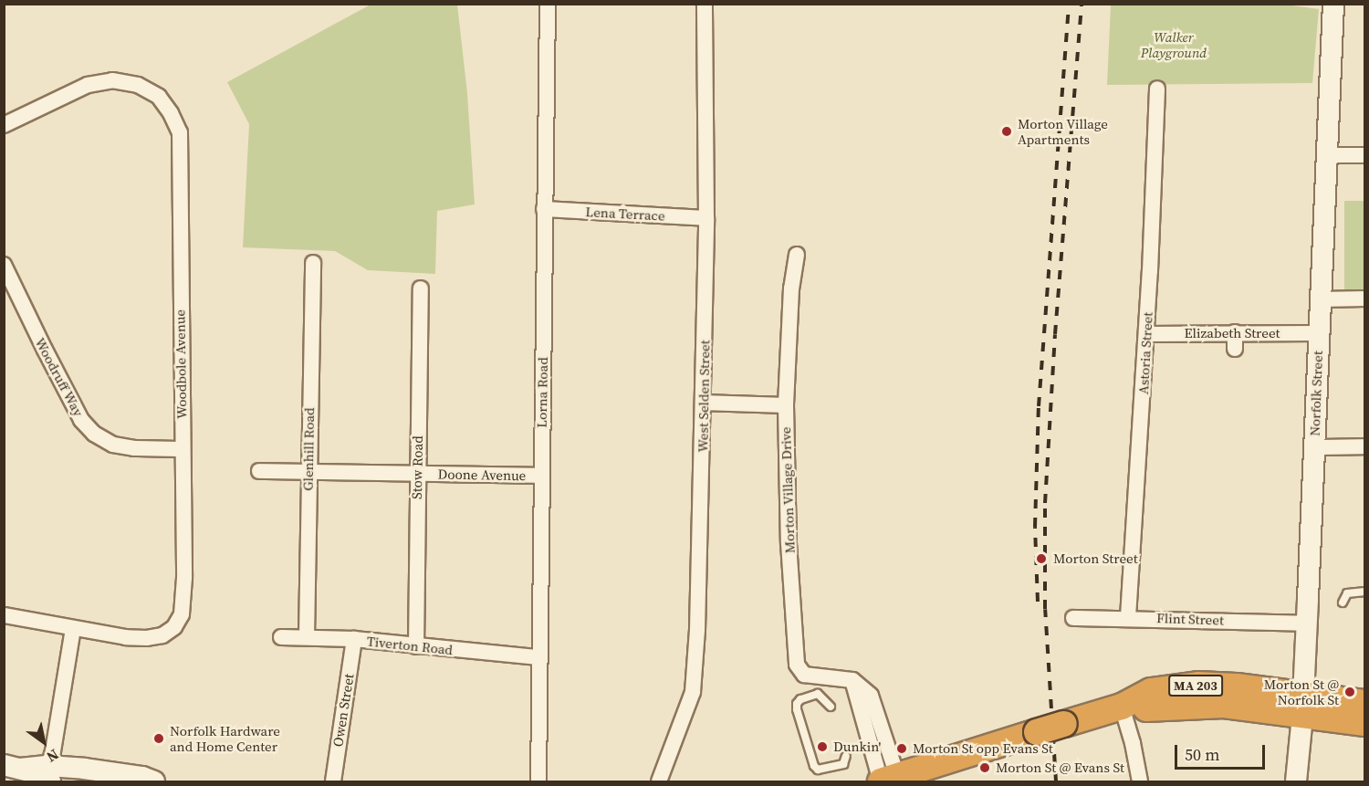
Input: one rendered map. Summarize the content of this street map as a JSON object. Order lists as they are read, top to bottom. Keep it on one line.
{"streets":{"highway":["MA 203"],"main road":["Norfolk Street"],"street":["Lena Terrace","Elizabeth Street","Astoria Street","Woodbole Avenue","Woodruff Way","Lorna Road","West Selden Street","Glenhill Road","Stow Road","Doone Avenue","Morton Village Drive","Flint Street","Tiverton Road","Owen Street"]},"crossings":[["Lena Terrace","Lorna Road"],["Lena Terrace","West Selden Street"],["Elizabeth Street","Astoria Street"],["Elizabeth Street","Norfolk Street"],["Astoria Street","Flint Street"],["Woodbole Avenue","Woodruff Way"],["Lorna Road","Doone Avenue"],["Lorna Road","Tiverton Road"],["Norfolk Street","Flint Street"],["Norfolk Street","MA 203"],["Glenhill Road","Doone Avenue"],["Glenhill Road","Tiverton Road"],["Stow Road","Doone Avenue"],["Stow Road","Tiverton Road"],["Morton Village Drive","MA 203"],["Tiverton Road","Owen Street"]],"parks":["Walker Playground"],"places":["Morton Village Apartments","Morton Street","Morton St @ Norfolk St","Norfolk Hardware and Home Center","Dunkin'","Morton St opp Evans St","Morton St @ Evans St"],"scale_bar":"50 m","north":"bottom right"}
